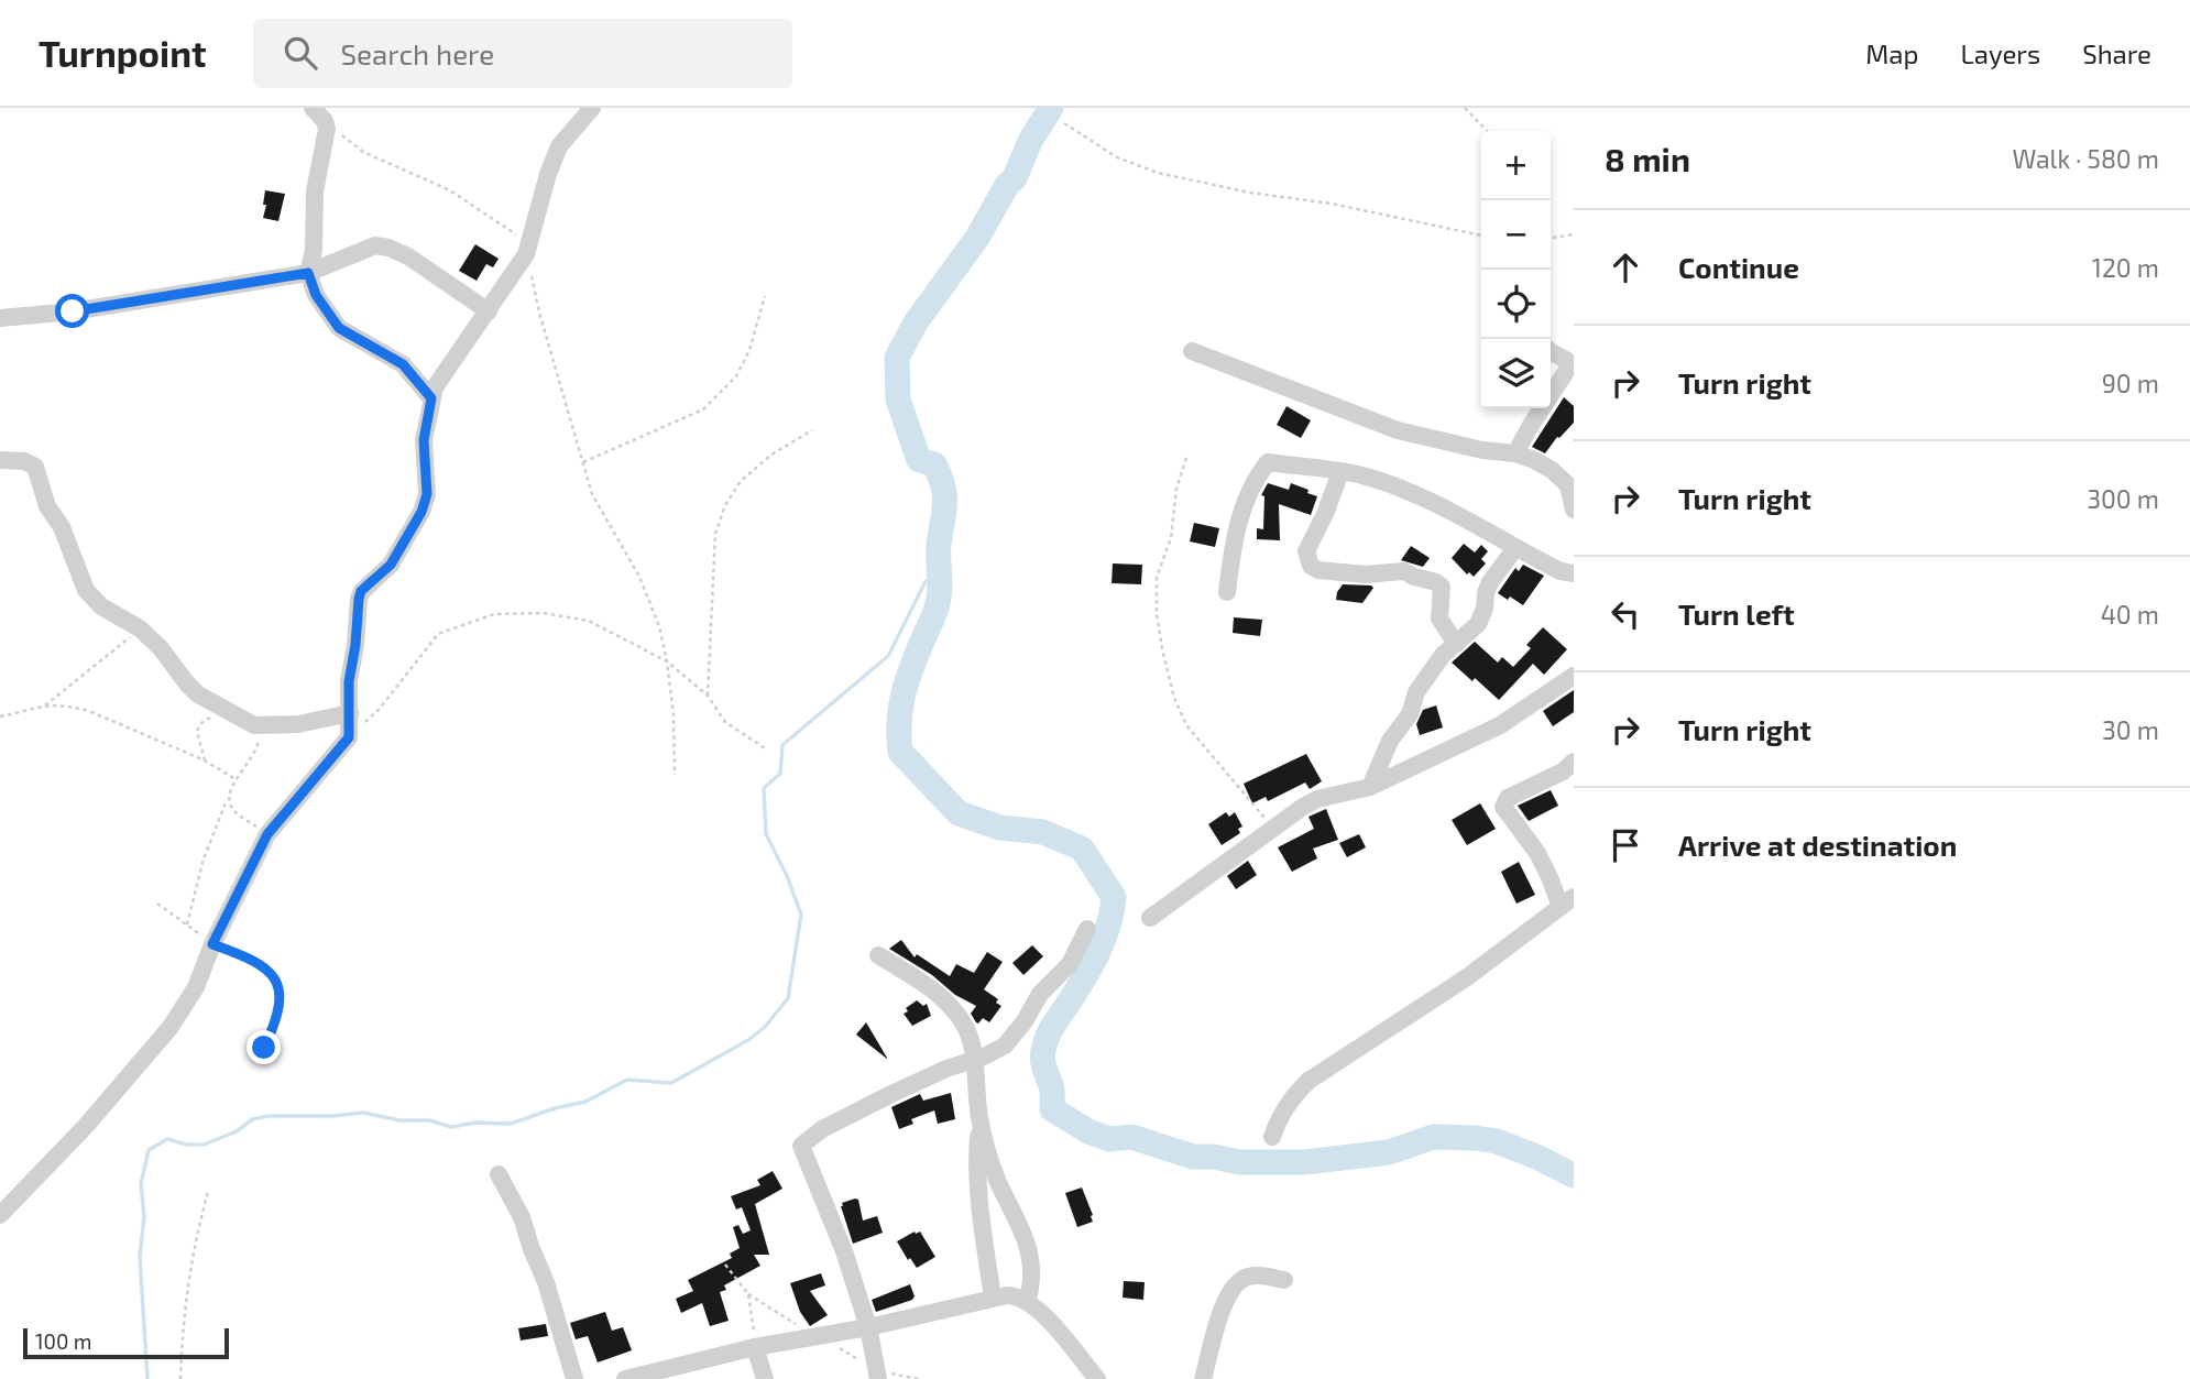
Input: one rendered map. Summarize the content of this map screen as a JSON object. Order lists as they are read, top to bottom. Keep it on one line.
{"scale_bar":"100 m","page":{"header":"Turnpoint","search":"Search here","nav":["Map","Layers","Share"],"heading":["8 min","Walk · 580 m"],"map_buttons":["+","−"],"list":[["Continue","120 m"],["Turn right","90 m"],["Turn right","300 m"],["Turn left","40 m"],["Turn right","30 m"],"Arrive at destination"],"scale":"100 m"}}
